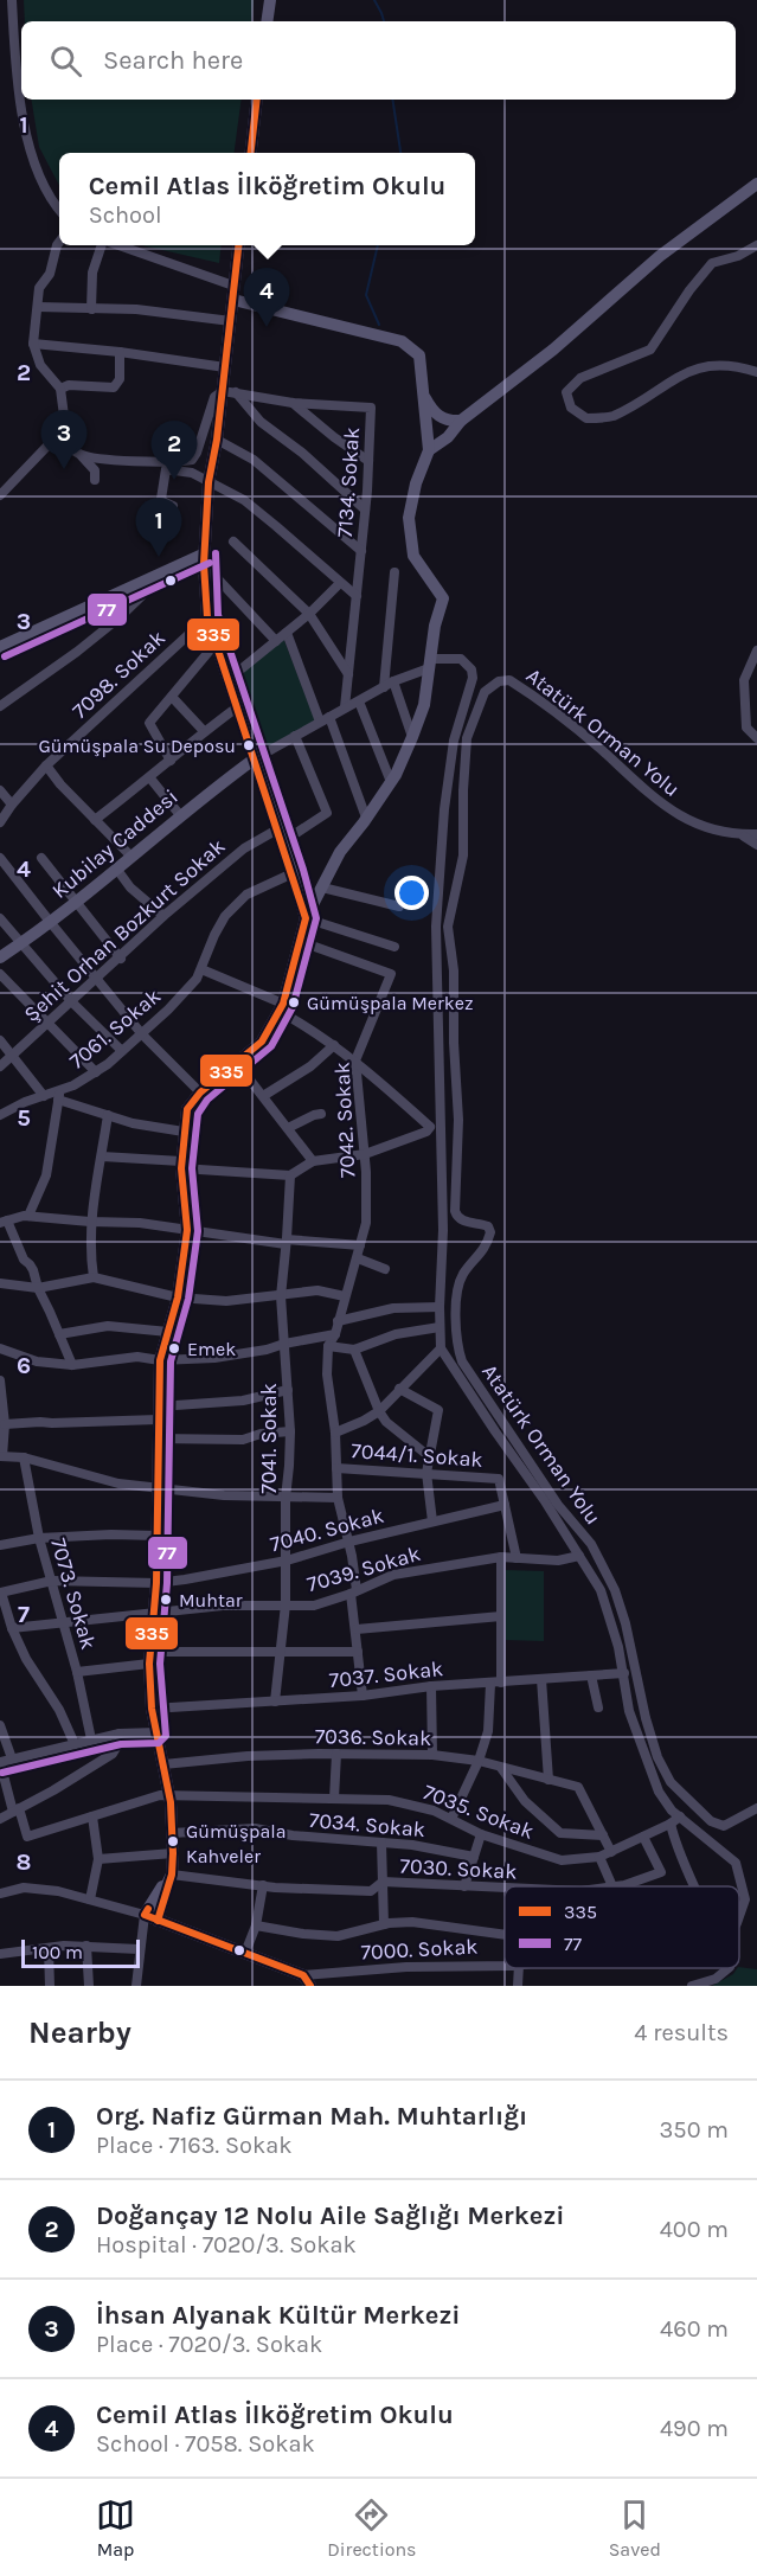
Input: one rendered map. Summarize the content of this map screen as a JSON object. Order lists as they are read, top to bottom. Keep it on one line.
{"streets":{"main road":["Kubilay Caddesi"],"street":["7134. Sokak","7098. Sokak","Atatürk Orman Yolu","Şehit Orhan Bozkurt Sokak","7061. Sokak","7042. Sokak","7041. Sokak","7044/1. Sokak","7040. Sokak","7039. Sokak","7073. Sokak","7037. Sokak","7036. Sokak","7035. Sokak","7034. Sokak","7030. Sokak","7000. Sokak"]},"crossings":[["7041. Sokak","7040. Sokak"],["7041. Sokak","7039. Sokak"],["7041. Sokak","7037. Sokak"],["7044/1. Sokak","7040. Sokak"],["7044/1. Sokak","7039. Sokak"],["7040. Sokak","7073. Sokak"],["7039. Sokak","7073. Sokak"],["7035. Sokak","7030. Sokak"]],"places":["Gümüşpala Su Deposu","Gümüşpala Merkez","Emek","Muhtar","Gümüşpala Kahveler"],"lines":["transit line 335","transit line 77"],"legend":["335","77"],"scale_bar":"100 m","page":{"search":"Search here","popup":["Cemil Atlas İlköğretim Okulu","School"],"pins":["4","3","2","1"],"scale":"100 m","heading":["Nearby","4 results"],"list":[{"mark":"1","name":"Org. Nafiz Gürman Mah. Muhtarlığı","note":"Place · 7163. Sokak","value":"350 m"},{"mark":"2","name":"Doğançay 12 Nolu Aile Sağlığı Merkezi","note":"Hospital · 7020/3. Sokak","value":"400 m"},{"mark":"3","name":"İhsan Alyanak Kültür Merkezi","note":"Place · 7020/3. Sokak","value":"460 m"},{"mark":"4","name":"Cemil Atlas İlköğretim Okulu","note":"School · 7058. Sokak","value":"490 m"}],"nav":["Map","Directions","Saved"]},"grid":{"rows":["1","2","3","4","5","6","7","8"]}}
